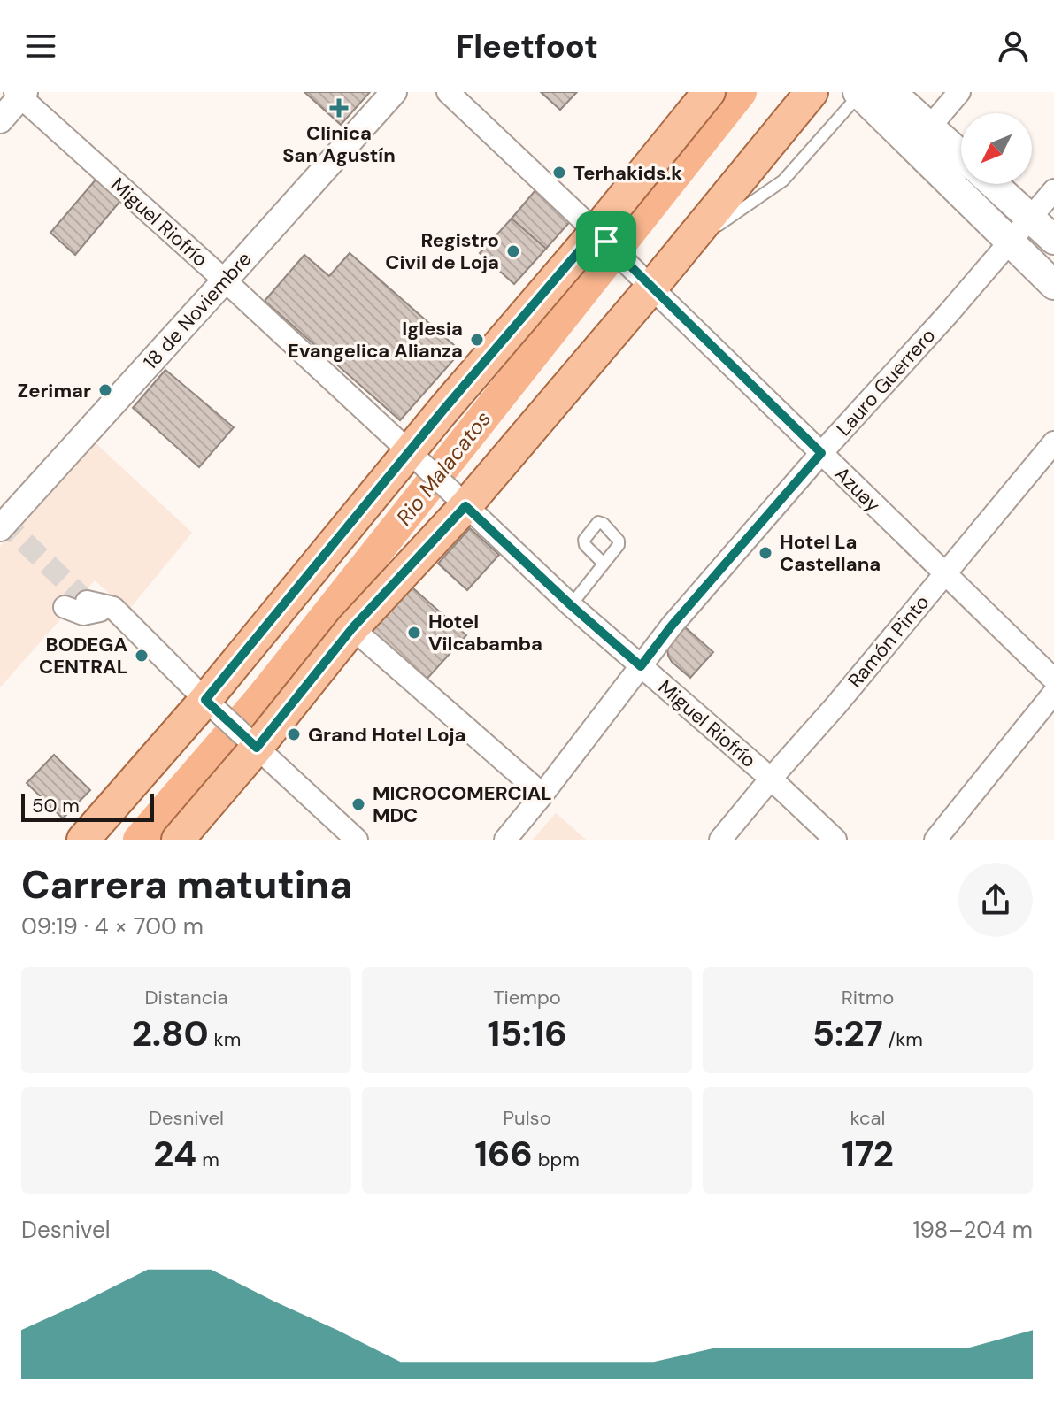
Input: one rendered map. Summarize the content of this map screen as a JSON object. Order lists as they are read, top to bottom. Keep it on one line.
{"streets":{"street":["Miguel Riofrío","18 de Noviembre","Lauro Guerrero","Azuay","Ramón Pinto"]},"crossings":[["Miguel Riofrío","18 de Noviembre"],["Miguel Riofrío","Lauro Guerrero"],["Miguel Riofrío","Ramón Pinto"],["Lauro Guerrero","Azuay"],["Azuay","Ramón Pinto"]],"water":["Rio Malacatos"],"places":{"health":["Clinica San Agustín"],"other":["Terhakids.k","Registro Civil de Loja","Iglesia Evangelica Alianza","Zerimar","Hotel La Castellana","Hotel Vilcabamba","BODEGA CENTRAL","Grand Hotel Loja","MICROCOMERCIAL MDC"]},"scale_bar":"50 m","north":"bottom left","page":{"header":"Fleetfoot","scale":"50 m","heading":["Carrera matutina","09:19 · 4 × 700 m"],"stats":[["Distancia","2.80 km"],["Tiempo","15:16"],["Ritmo","5:27 /km"],["Desnivel","24 m"],["Pulso","166 bpm"],["kcal","172"]],"chart":["Desnivel","198–204 m"]}}
